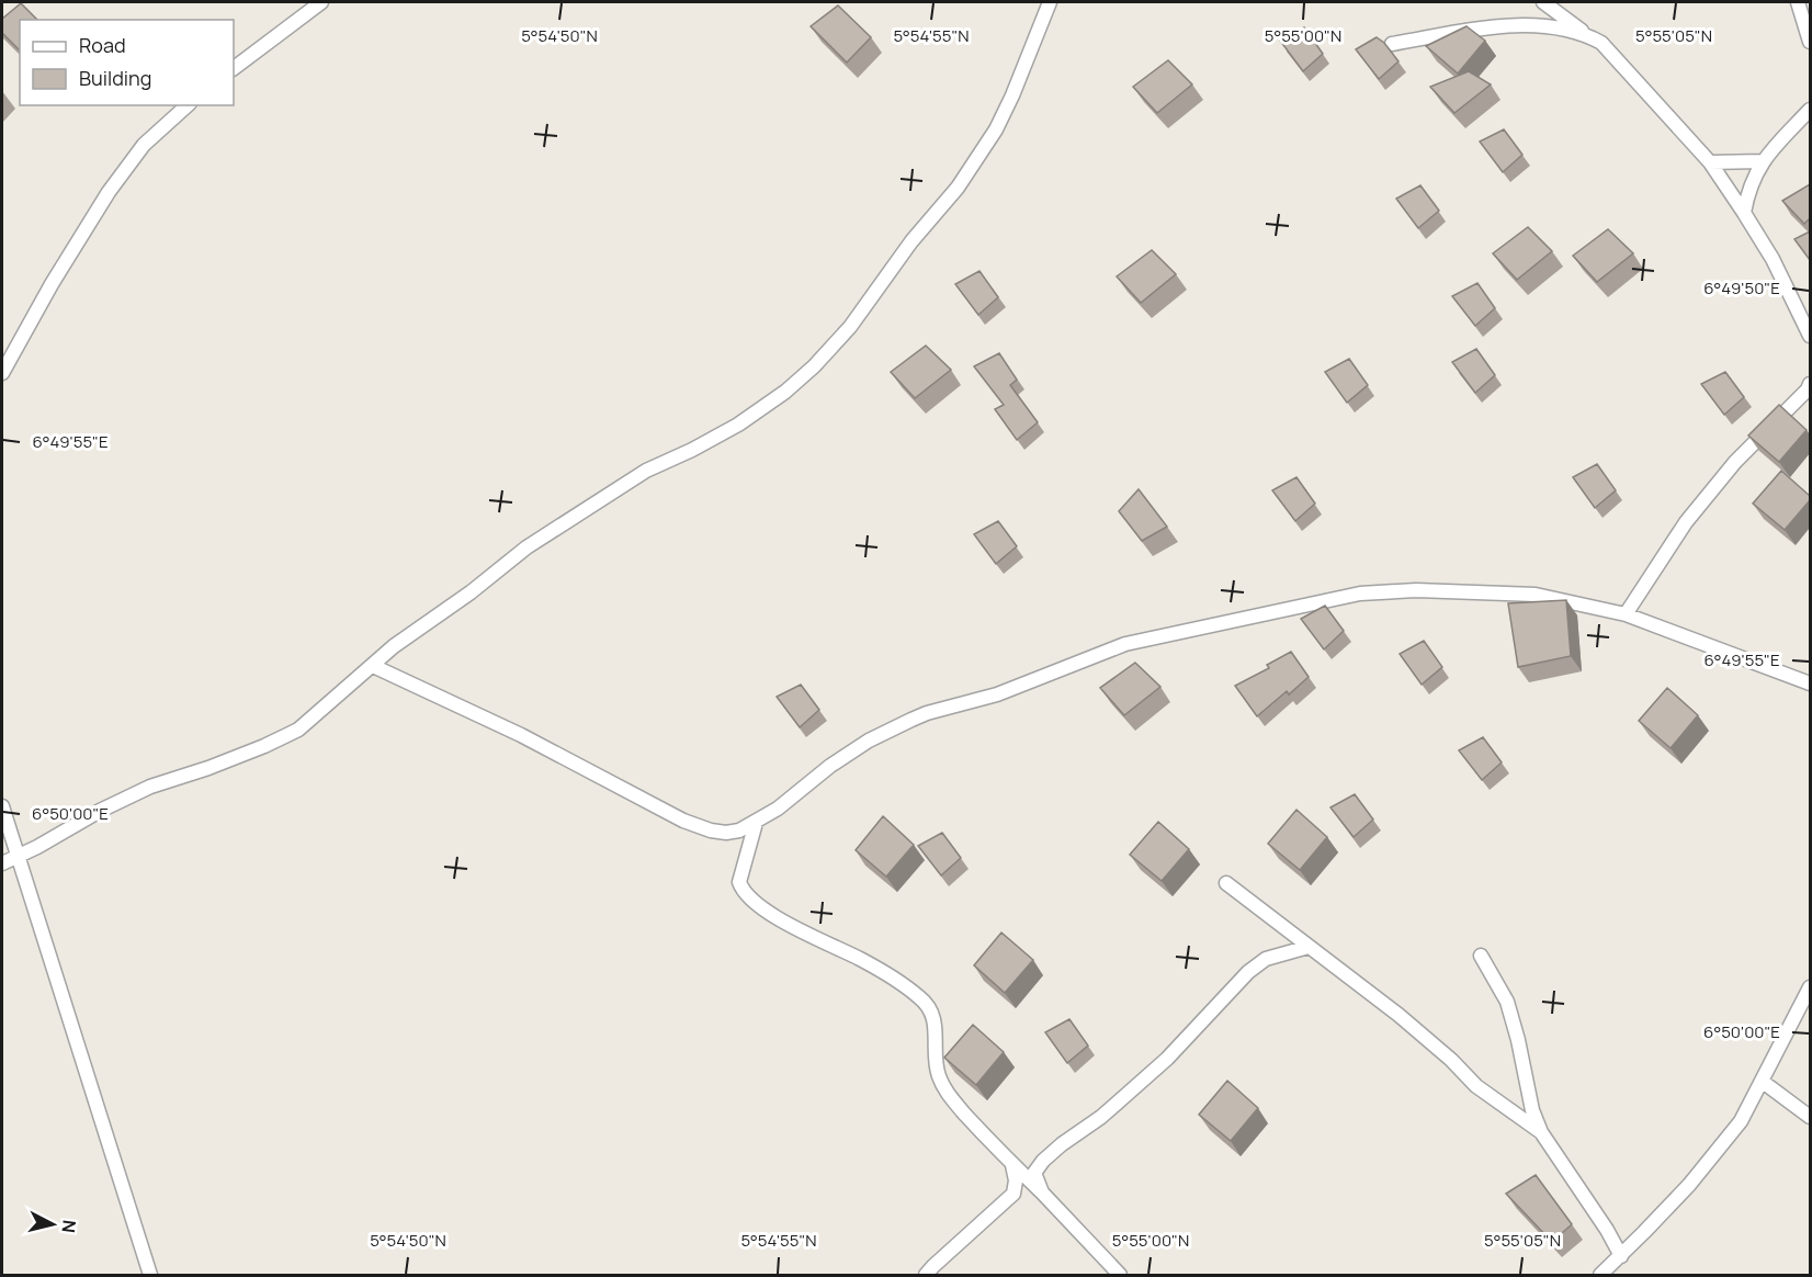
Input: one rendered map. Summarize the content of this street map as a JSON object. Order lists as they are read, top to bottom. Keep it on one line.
{"legend":["Road","Building"],"north":"right","coordinates":["5°54'50\"N","5°54'55\"N","5°55'00\"N","5°55'05\"N","6°49'50\"E","6°49'55\"E","6°50'00\"E"]}
